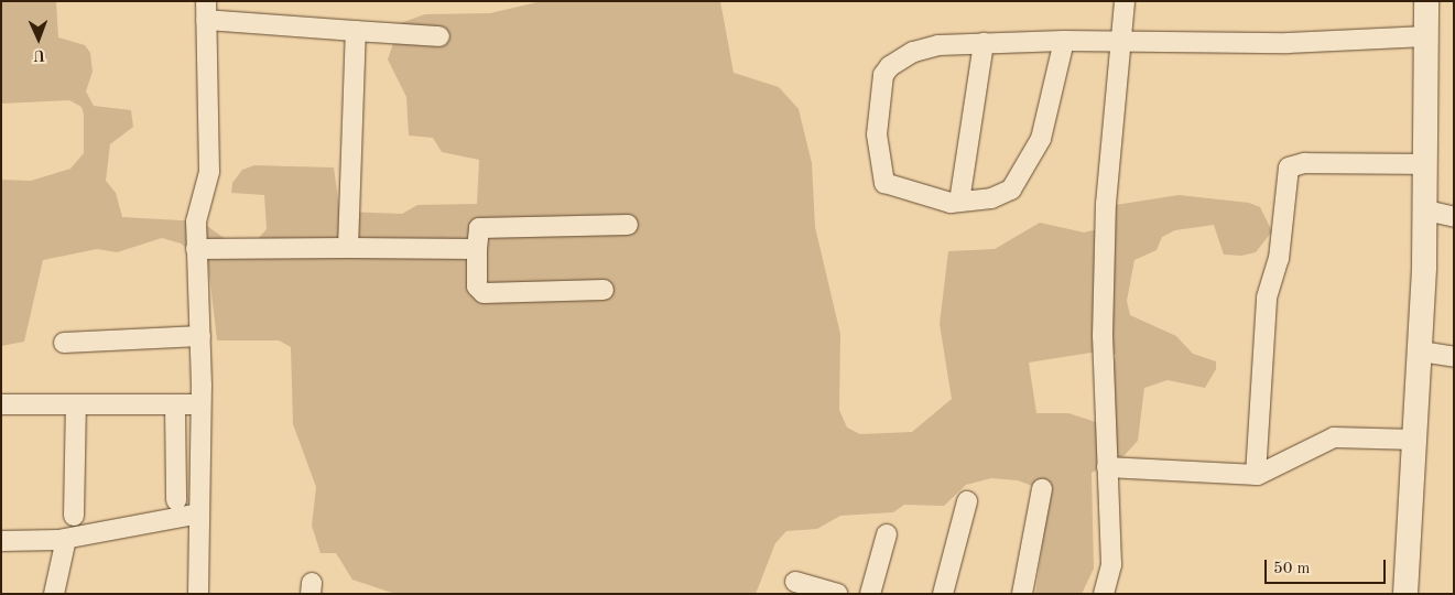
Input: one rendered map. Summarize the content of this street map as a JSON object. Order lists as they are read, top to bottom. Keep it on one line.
{"scale_bar":"50 m","north":"bottom"}
